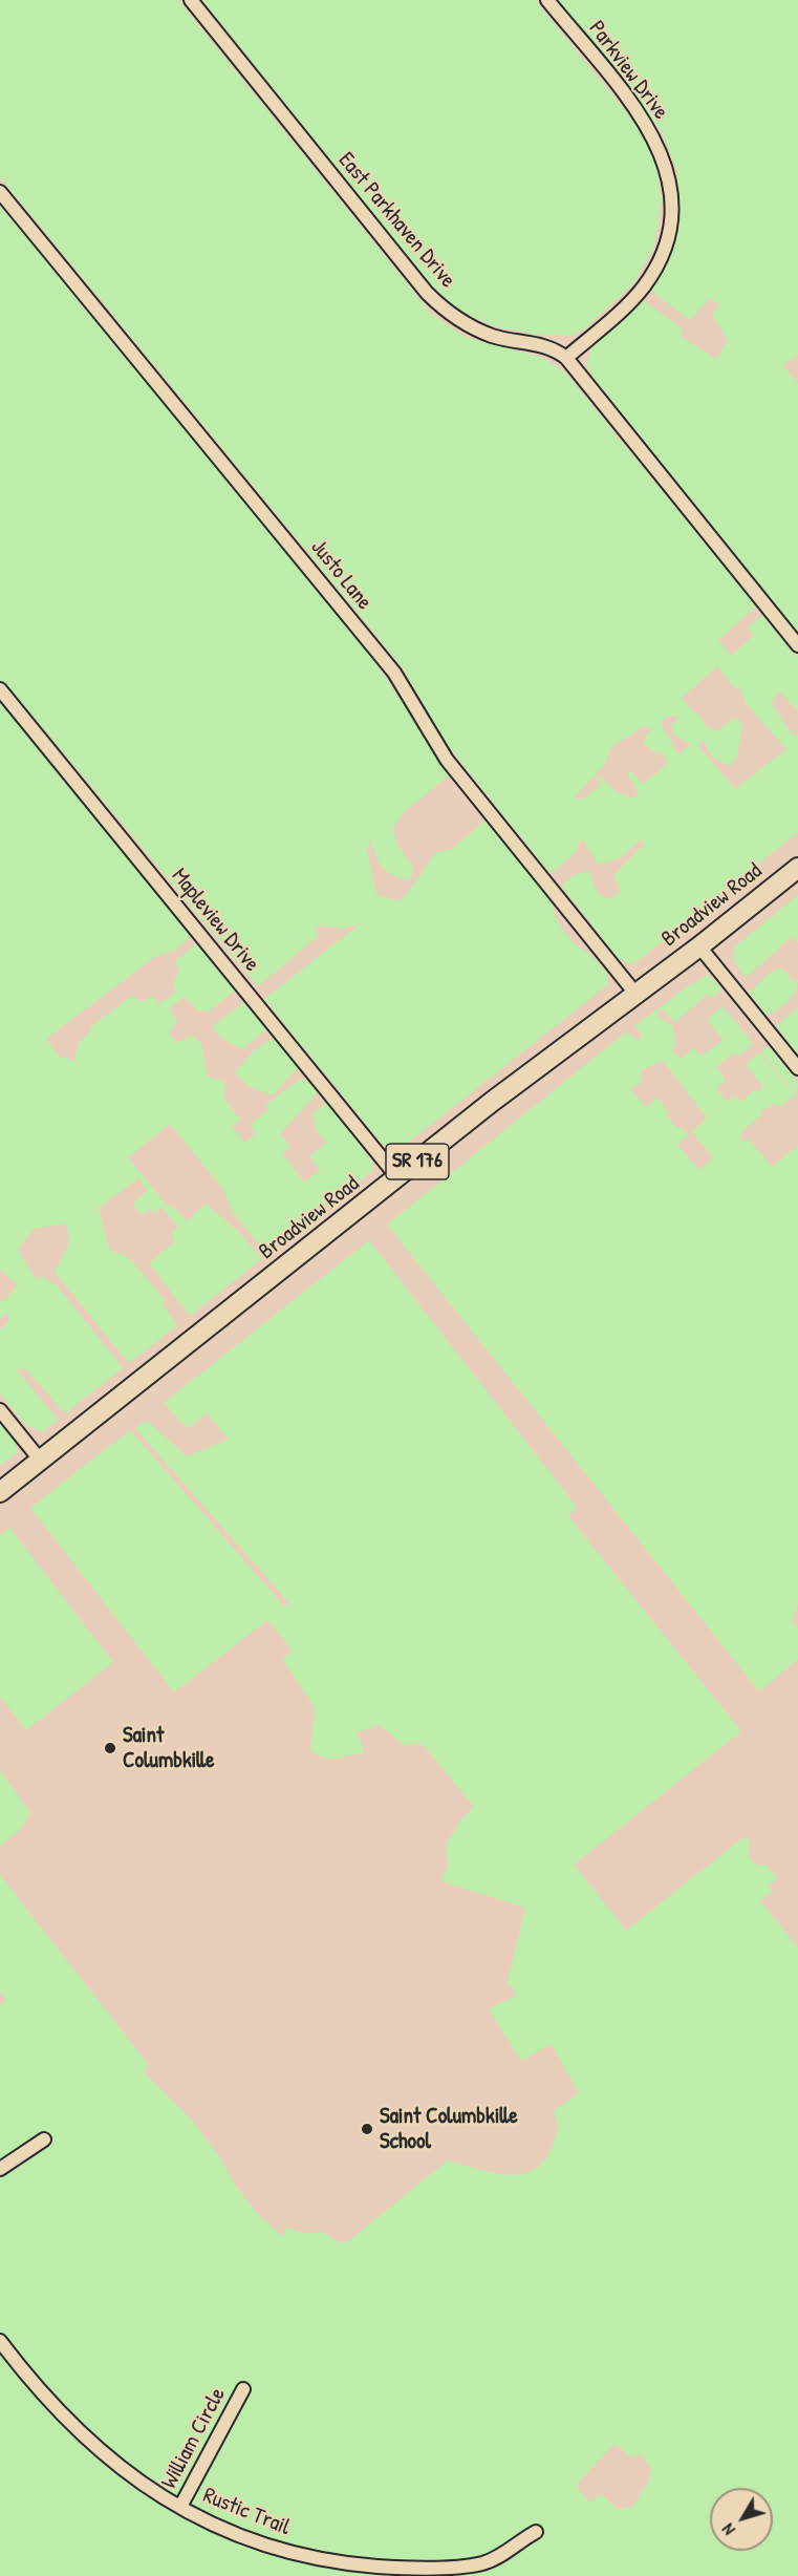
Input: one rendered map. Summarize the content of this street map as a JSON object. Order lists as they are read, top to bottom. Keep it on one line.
{"streets":{"main road":["Broadview Road","SR 176"],"street":["Parkview Drive","East Parkhaven Drive","Justo Lane","Mapleview Drive","William Circle","Rustic Trail"]},"crossings":[["Parkview Drive","East Parkhaven Drive"],["Justo Lane","Broadview Road"],["Broadview Road","Mapleview Drive"],["William Circle","Rustic Trail"]],"places":["Saint Columbkille","Saint Columbkille School"],"north":"bottom left"}
